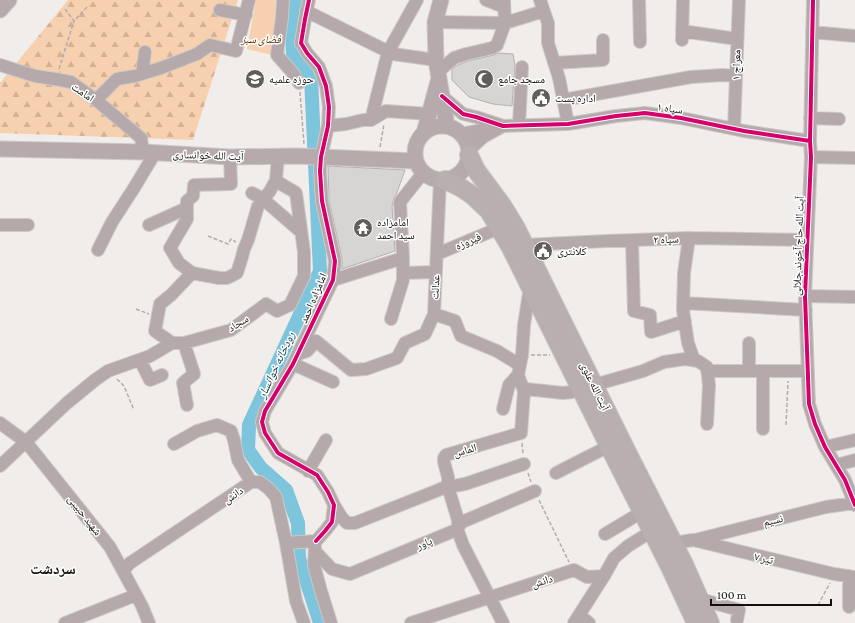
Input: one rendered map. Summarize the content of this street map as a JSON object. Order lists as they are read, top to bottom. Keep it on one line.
{"streets":{"highway":["آیت الله علوی"],"main road":["آیت الله خوانساری"],"street":["معراج ۱","امامت","سپاه ۱","سپاه ۲","فیروزه","آیت الله حاج آخوند جلالی","عدالت","امامزاده احمد","سجاد","الماس","دانش","شهید حبیبی","نسیم","پاور","۷ تیر"]},"crossings":[["معراج ۱","سپاه ۱"],["امامت","آیت الله خوانساری"],["سپاه ۱","آیت الله حاج آخوند جلالی"],["آیت الله خوانساری","عدالت"],["آیت الله خوانساری","امامزاده احمد"],["آیت الله خوانساری","آیت الله علوی"],["سپاه ۲","آیت الله حاج آخوند جلالی"],["سپاه ۲","آیت الله علوی"],["فیروزه","عدالت"],["فیروزه","آیت الله علوی"],["آیت الله حاج آخوند جلالی","نسیم"],["عدالت","آیت الله علوی"],["آیت الله علوی","۷ تیر"],["دانش","شهید حبیبی"],["نسیم","۷ تیر"]],"districts":["سردشت"],"water":["رودخانه خوانسار"],"parks":["فضای سبز"],"places":{"school or university":["حوزه علمیه"],"mosque":["مسجد جامع"],"public building":["اداره پست","کلانتری"],"temple":["امامزاده سید احمد"]},"scale_bar":"100 m"}
